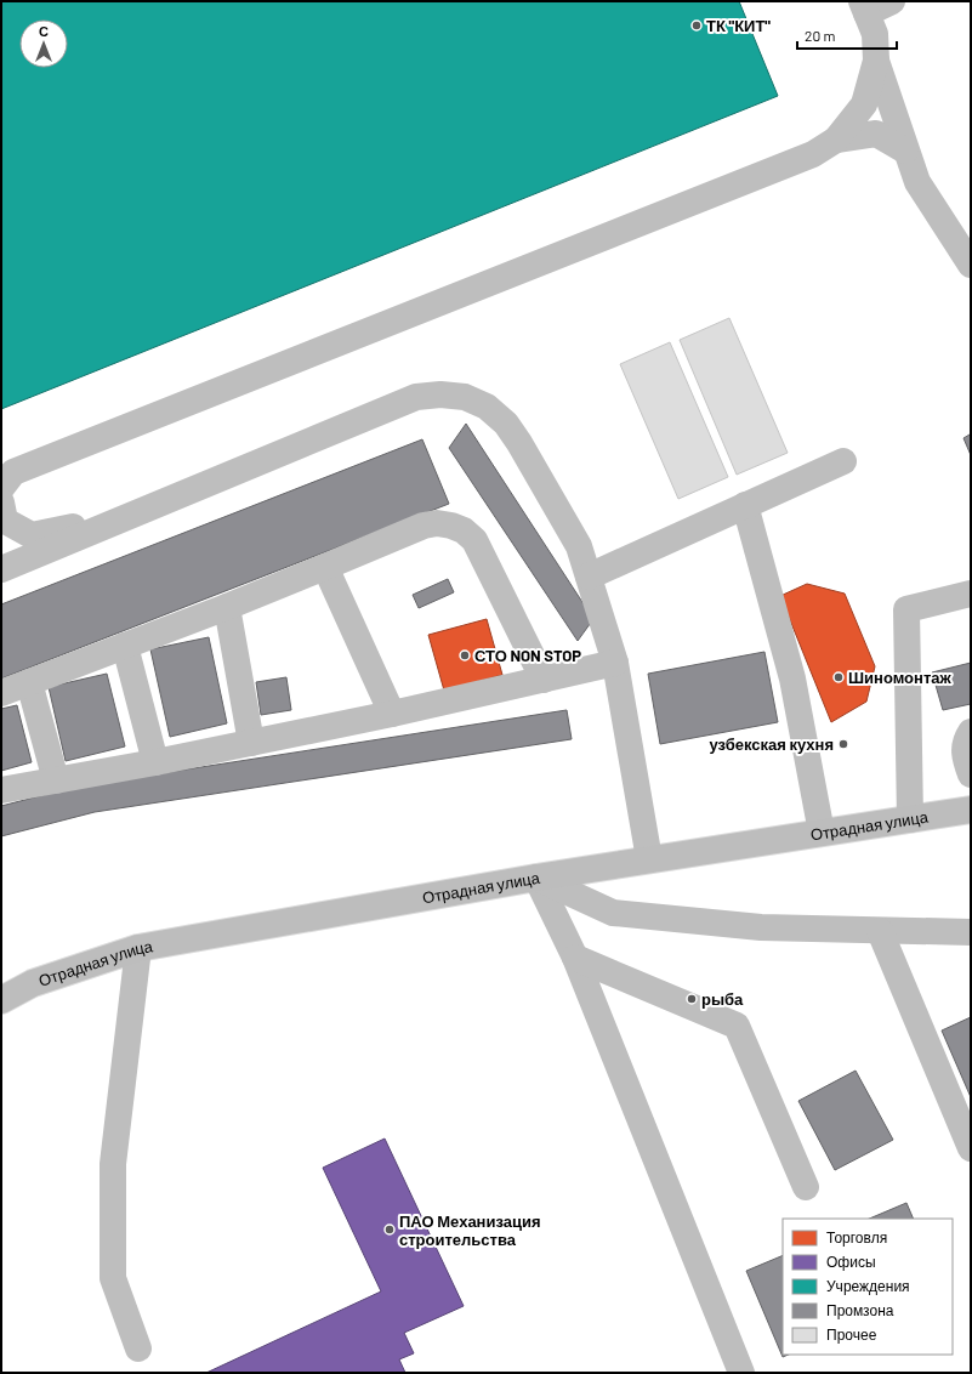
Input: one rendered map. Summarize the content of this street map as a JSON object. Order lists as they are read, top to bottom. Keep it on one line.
{"streets":{"main road":["Отрадная улица"]},"places":["ТК \"КИТ\"","СТО NON STOP","Шиномонтаж","узбекская кухня","рыба","ПАО Механизация строительства"],"legend":["Торговля","Офисы","Учреждения","Промзона","Прочее"],"scale_bar":"20 m","north":"top"}
